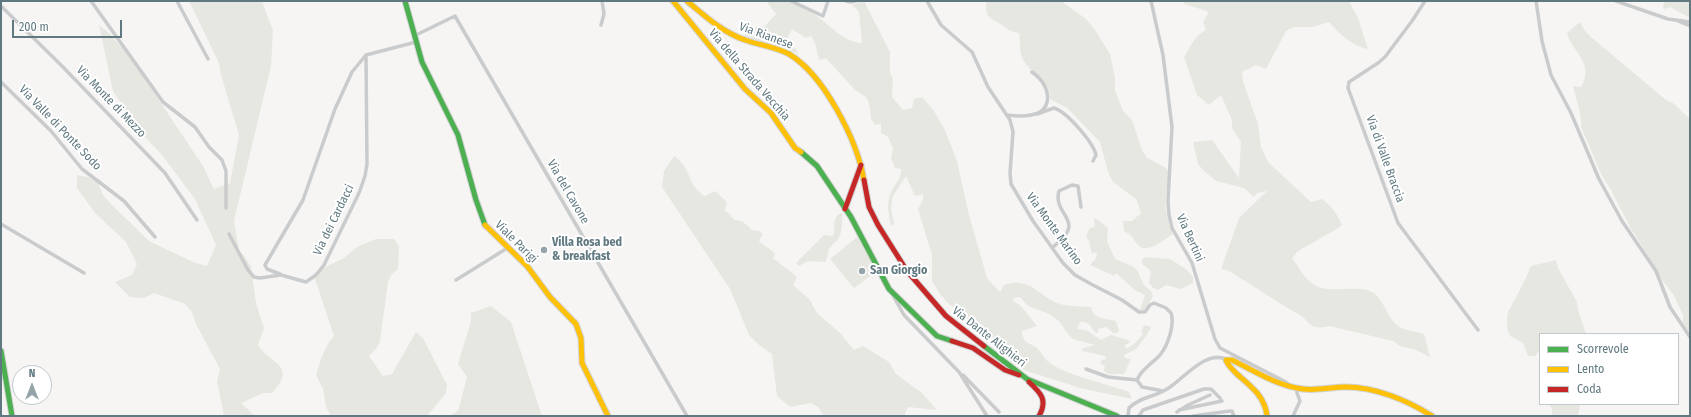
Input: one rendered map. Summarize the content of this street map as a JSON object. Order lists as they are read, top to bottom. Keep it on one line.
{"streets":{"street":["Via Rianese","Via della Strada Vecchia","Via Monte di Mezzo","Via Valle di Ponte Sodo","Via di Valle Braccia","Via del Cavone","Via dei Cardacci","Via Monte Marino","Via Bertini","Viale Parigi","Via Dante Alighieri"]},"crossings":[["Via Rianese","Via Dante Alighieri"],["Via della Strada Vecchia","Via Dante Alighieri"],["Via del Cavone","Viale Parigi"]],"places":["Villa Rosa bed & breakfast","San Giorgio"],"legend":["Scorrevole","Lento","Coda"],"scale_bar":"200 m","north":"top"}
